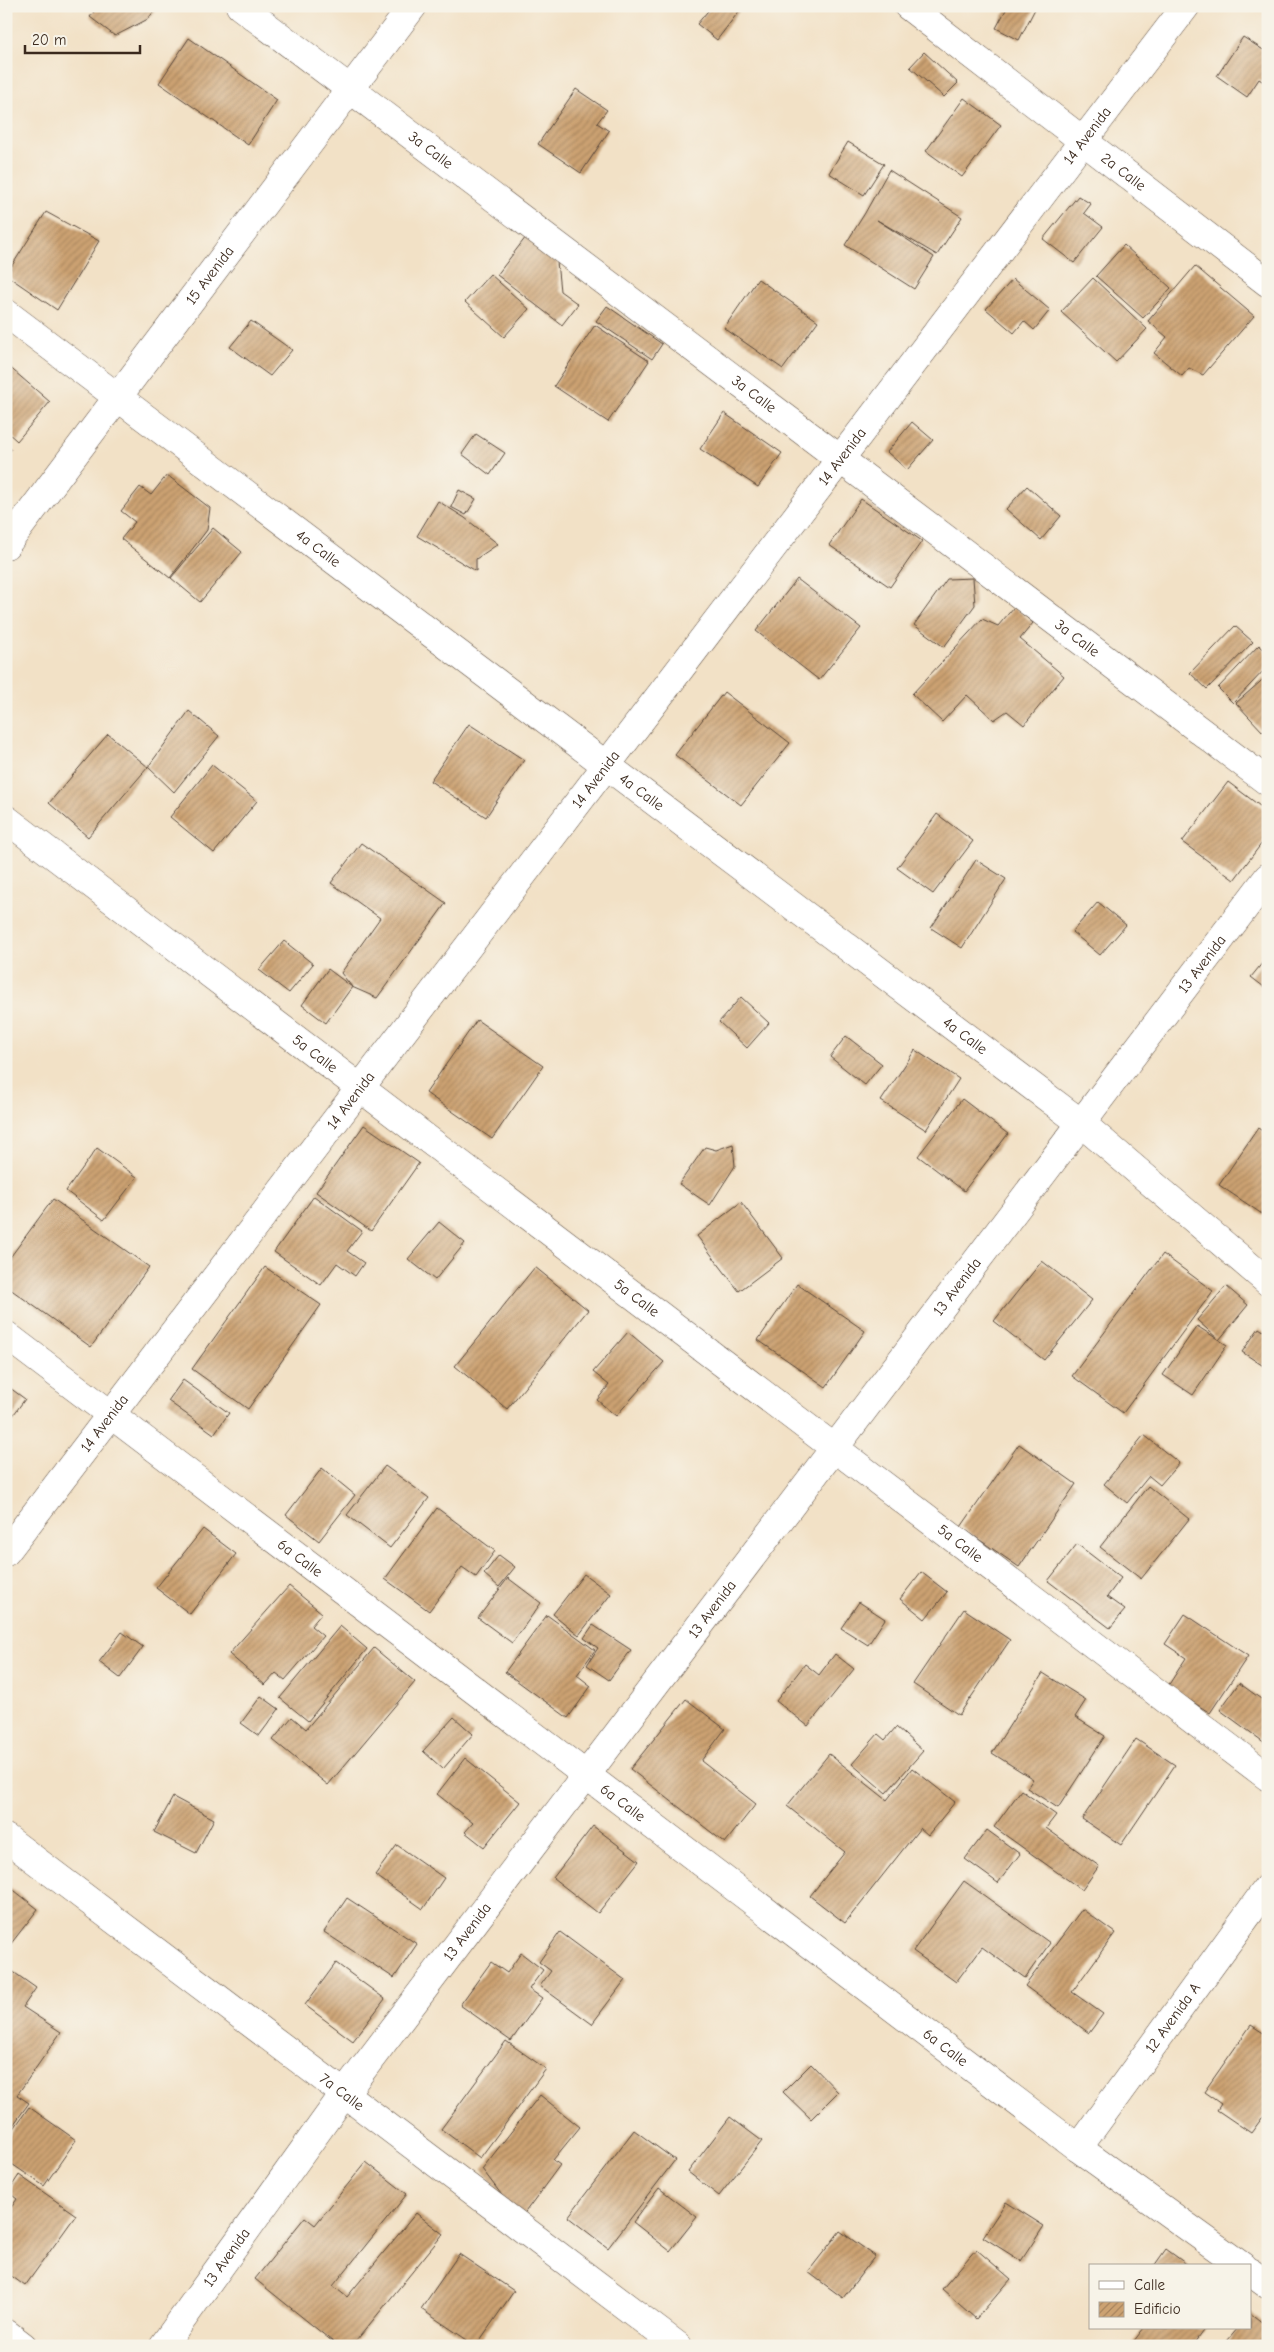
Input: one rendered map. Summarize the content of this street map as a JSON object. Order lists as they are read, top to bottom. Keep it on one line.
{"streets":{"street":["14 Avenida","3a Calle","2a Calle","15 Avenida","4a Calle","13 Avenida","5a Calle","6a Calle","12 Avenida A","7a Calle"]},"crossings":[["14 Avenida","3a Calle"],["14 Avenida","2a Calle"],["14 Avenida","4a Calle"],["14 Avenida","5a Calle"],["14 Avenida","6a Calle"],["3a Calle","15 Avenida"],["15 Avenida","4a Calle"],["4a Calle","13 Avenida"],["13 Avenida","5a Calle"],["13 Avenida","6a Calle"],["13 Avenida","7a Calle"],["6a Calle","12 Avenida A"]],"legend":["Calle","Edificio"],"scale_bar":"20 m"}
